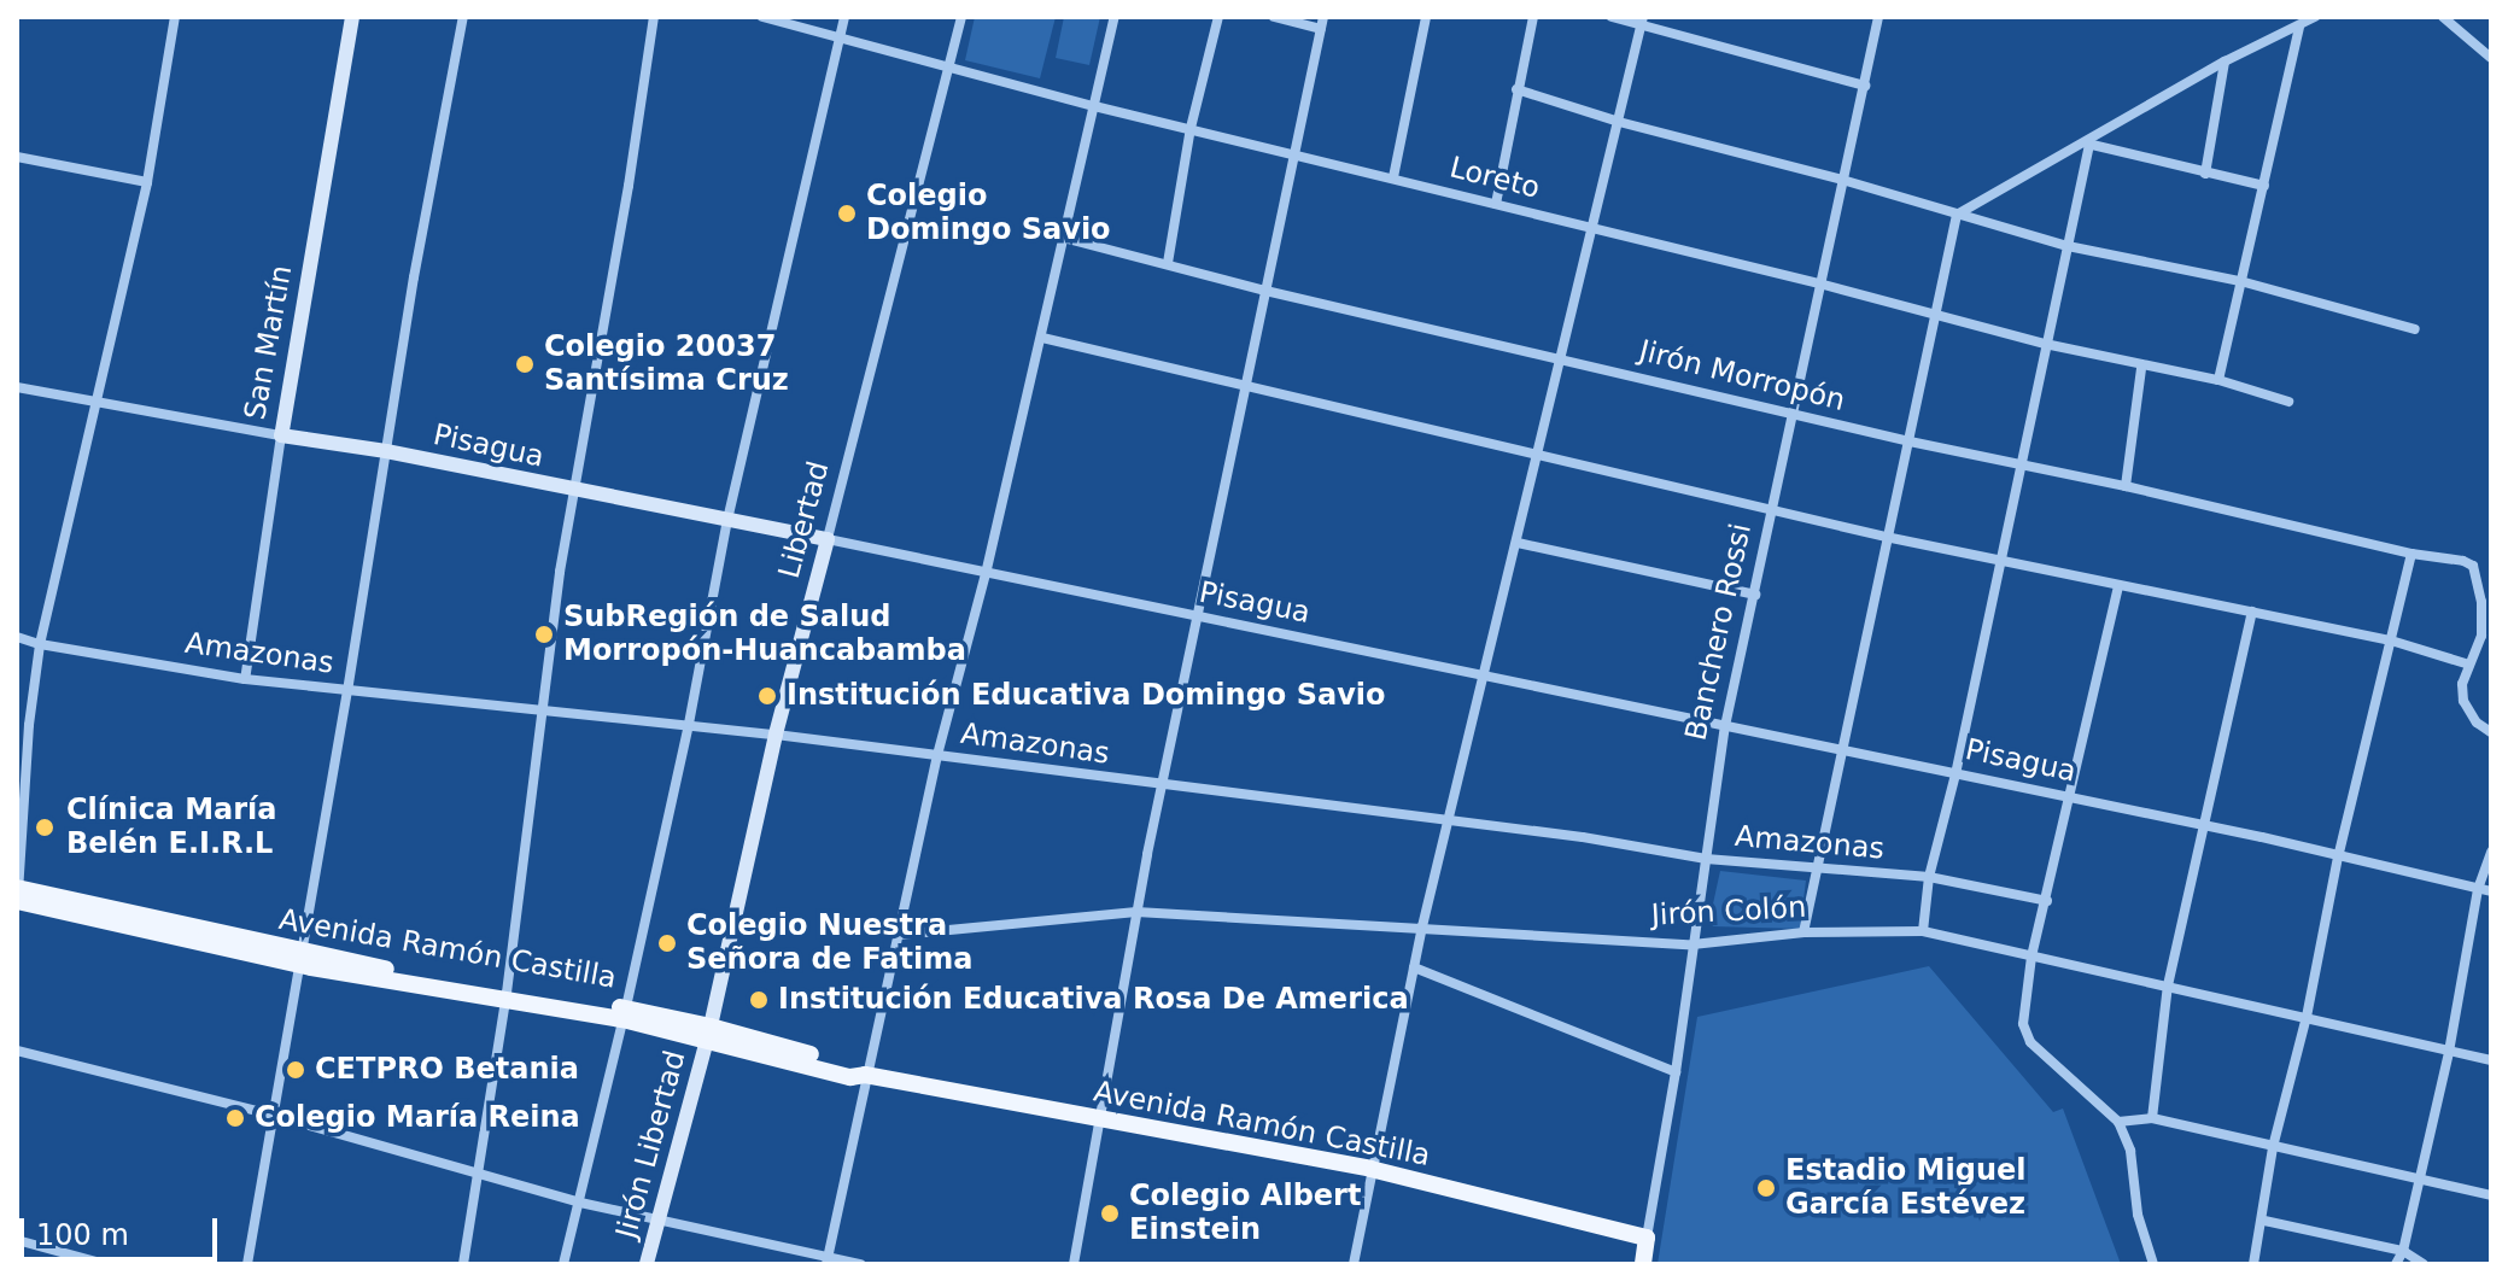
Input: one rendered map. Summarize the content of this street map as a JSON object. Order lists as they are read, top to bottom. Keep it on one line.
{"streets":{"main road":["Banchero Rossi","Avenida Ramón Castilla"],"street":["Loreto","San Martín","Jirón Morropón","Pisagua","Libertad","Amazonas","Jirón Colón","Jirón Libertad"]},"crossings":[["Loreto","Libertad"],["Loreto","Banchero Rossi"],["San Martín","Pisagua"],["San Martín","Amazonas"],["Jirón Morropón","Banchero Rossi"],["Pisagua","Libertad"],["Pisagua","Banchero Rossi"],["Libertad","Amazonas"],["Libertad","Avenida Ramón Castilla"],["Libertad","Jirón Libertad"],["Banchero Rossi","Amazonas"],["Banchero Rossi","Jirón Colón"],["Banchero Rossi","Avenida Ramón Castilla"],["Avenida Ramón Castilla","Jirón Libertad"]],"places":["Colegio Domingo Savio","Colegio 20037 Santísima Cruz","SubRegión de Salud Morropón-Huancabamba","Institución Educativa Domingo Savio","Clínica María Belén E.I.R.L","Colegio Nuestra Señora de Fatima","Institución Educativa Rosa De America","CETPRO Betania","Colegio María Reina","Estadio Miguel García Estévez","Colegio Albert Einstein"],"scale_bar":"100 m"}
